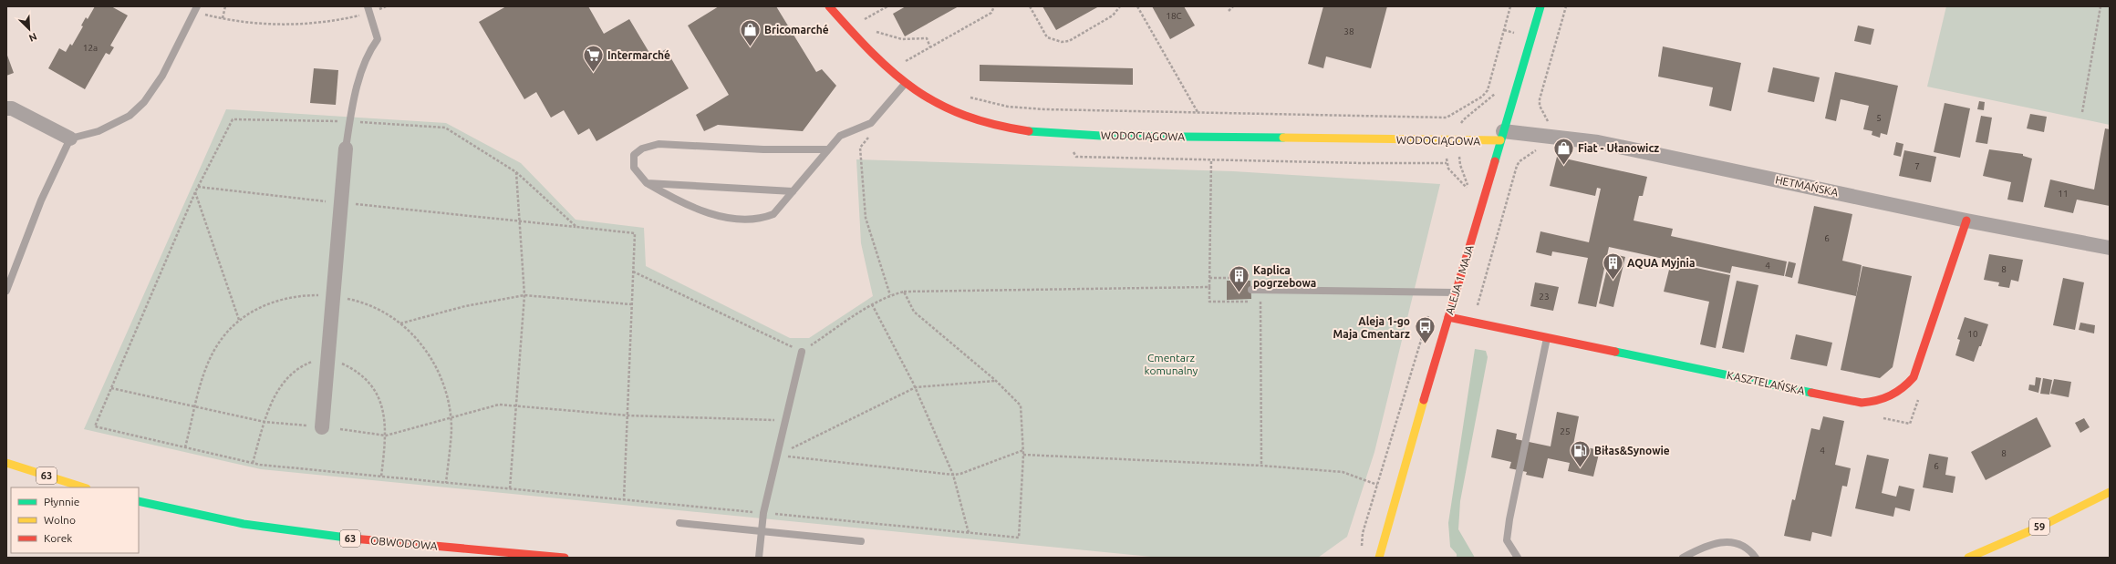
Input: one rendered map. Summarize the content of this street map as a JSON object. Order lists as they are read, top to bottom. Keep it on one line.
{"streets":{"street":["WODOCIĄGOWA","HETMAŃSKA","ALEJA 1 MAJA","KASZTELAŃSKA","63","59","OBWODOWA"]},"crossings":[["WODOCIĄGOWA","HETMAŃSKA"],["WODOCIĄGOWA","ALEJA 1 MAJA"],["HETMAŃSKA","ALEJA 1 MAJA"],["HETMAŃSKA","KASZTELAŃSKA"],["ALEJA 1 MAJA","KASZTELAŃSKA"]],"parks":["Cmentarz komunalny"],"places":{"shop":["Bricomarché","Fiat - Ułanowicz"],"supermarket":["Intermarché"],"building":["AQUA Myjnia","Kaplica pogrzebowa"],"bus stop":["Aleja 1-go Maja Cmentarz"],"fuel station":["Biłas&Synowie"]},"house_numbers":["18C","38","12a","5","7","11","6","4","8","23","10","25","4","8","6"],"legend":["Płynnie","Wolno","Korek"],"north":"bottom right"}
